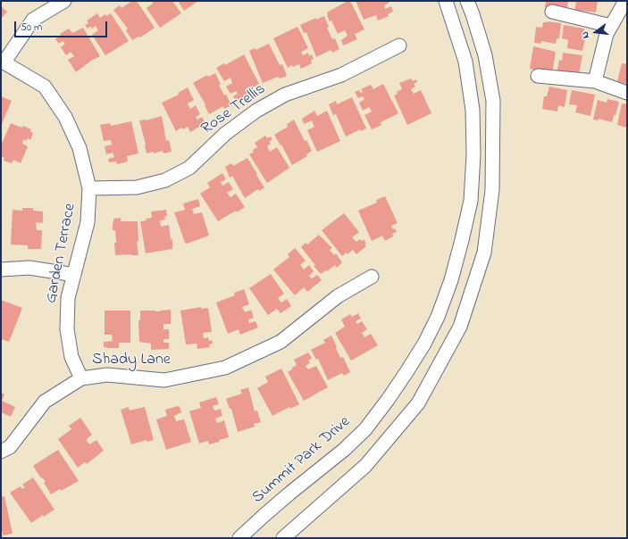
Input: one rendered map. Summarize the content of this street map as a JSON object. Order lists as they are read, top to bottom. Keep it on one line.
{"streets":{"street":["Rose Trellis","Garden Terrace","Shady Lane","Summit Park Drive"]},"crossings":[["Rose Trellis","Garden Terrace"],["Garden Terrace","Shady Lane"]],"scale_bar":"50 m","north":"left"}
